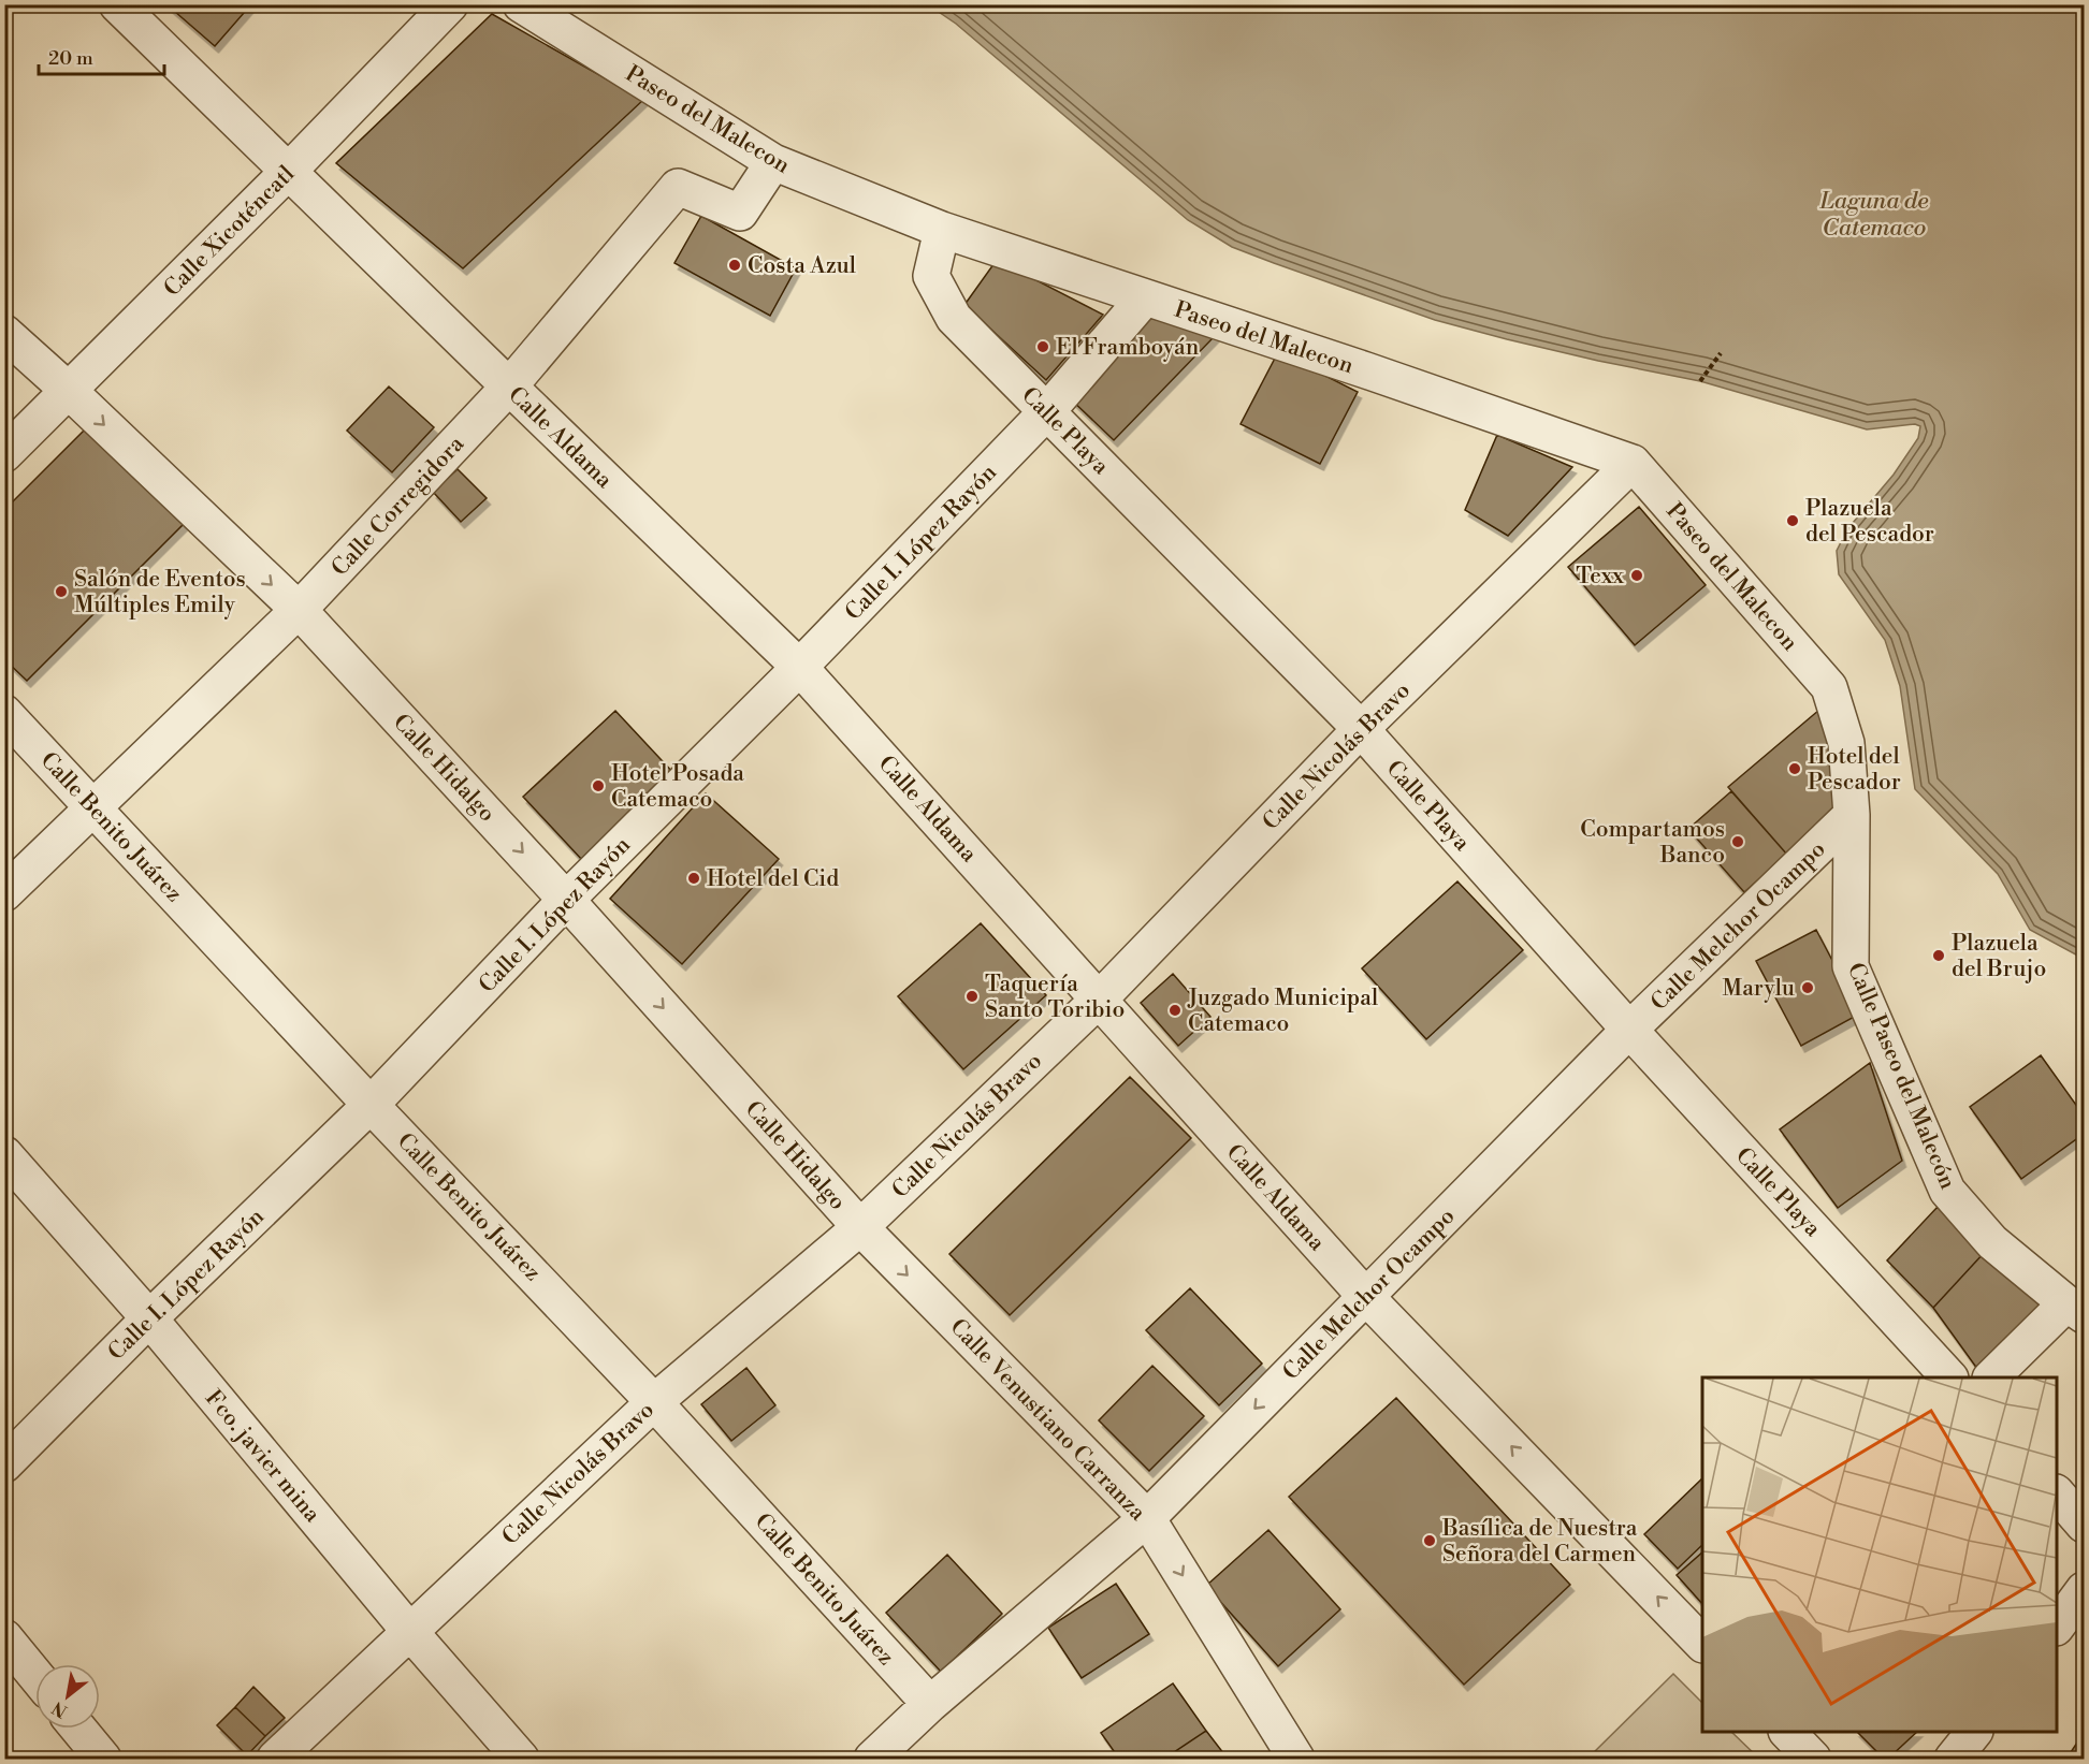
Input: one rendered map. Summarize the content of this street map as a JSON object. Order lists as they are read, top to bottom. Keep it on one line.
{"streets":{"street":["Paseo del Malecon","Calle Xicoténcatl","Calle Playa","Calle Aldama","Calle Corregidora","Calle I. López Rayón","Calle Nicolás Bravo","Calle Hidalgo","Calle Benito Juárez","Calle Melchor Ocampo","Calle Paseo del Malecón","Calle Venustiano Carranza","Fco. javier mina"]},"crossings":[["Paseo del Malecon","Calle Playa"],["Paseo del Malecon","Calle Corregidora"],["Paseo del Malecon","Calle I. López Rayón"],["Paseo del Malecon","Calle Nicolás Bravo"],["Paseo del Malecon","Calle Melchor Ocampo"],["Paseo del Malecon","Calle Paseo del Malecón"],["Calle Xicoténcatl","Calle Aldama"],["Calle Xicoténcatl","Calle Hidalgo"],["Calle Playa","Calle I. López Rayón"],["Calle Playa","Calle Nicolás Bravo"],["Calle Playa","Calle Melchor Ocampo"],["Calle Aldama","Calle Corregidora"],["Calle Aldama","Calle I. López Rayón"],["Calle Aldama","Calle Nicolás Bravo"],["Calle Aldama","Calle Melchor Ocampo"],["Calle Corregidora","Calle Hidalgo"],["Calle Corregidora","Calle Benito Juárez"],["Calle I. López Rayón","Calle Hidalgo"],["Calle I. López Rayón","Calle Benito Juárez"],["Calle I. López Rayón","Fco. javier mina"],["Calle Nicolás Bravo","Calle Hidalgo"],["Calle Nicolás Bravo","Calle Benito Juárez"],["Calle Nicolás Bravo","Calle Venustiano Carranza"],["Calle Nicolás Bravo","Fco. javier mina"],["Calle Hidalgo","Calle Venustiano Carranza"],["Calle Benito Juárez","Calle Melchor Ocampo"],["Calle Melchor Ocampo","Calle Paseo del Malecón"],["Calle Melchor Ocampo","Calle Venustiano Carranza"]],"one_way":["Calle Hidalgo","Calle Venustiano Carranza"],"water":["Laguna de Catemaco"],"places":["Costa Azul","El Framboyán","Plazuela del Pescador","Texx","Salón de Eventos Múltiples Emily","Hotel del Pescador","Hotel Posada Catemaco","Compartamos Banco","Hotel del Cid","Plazuela del Brujo","Marylu","Taquería Santo Toribio","Juzgado Municipal Catemaco","Basílica de Nuestra Señora del Carmen"],"scale_bar":"20 m","north":"bottom left"}
